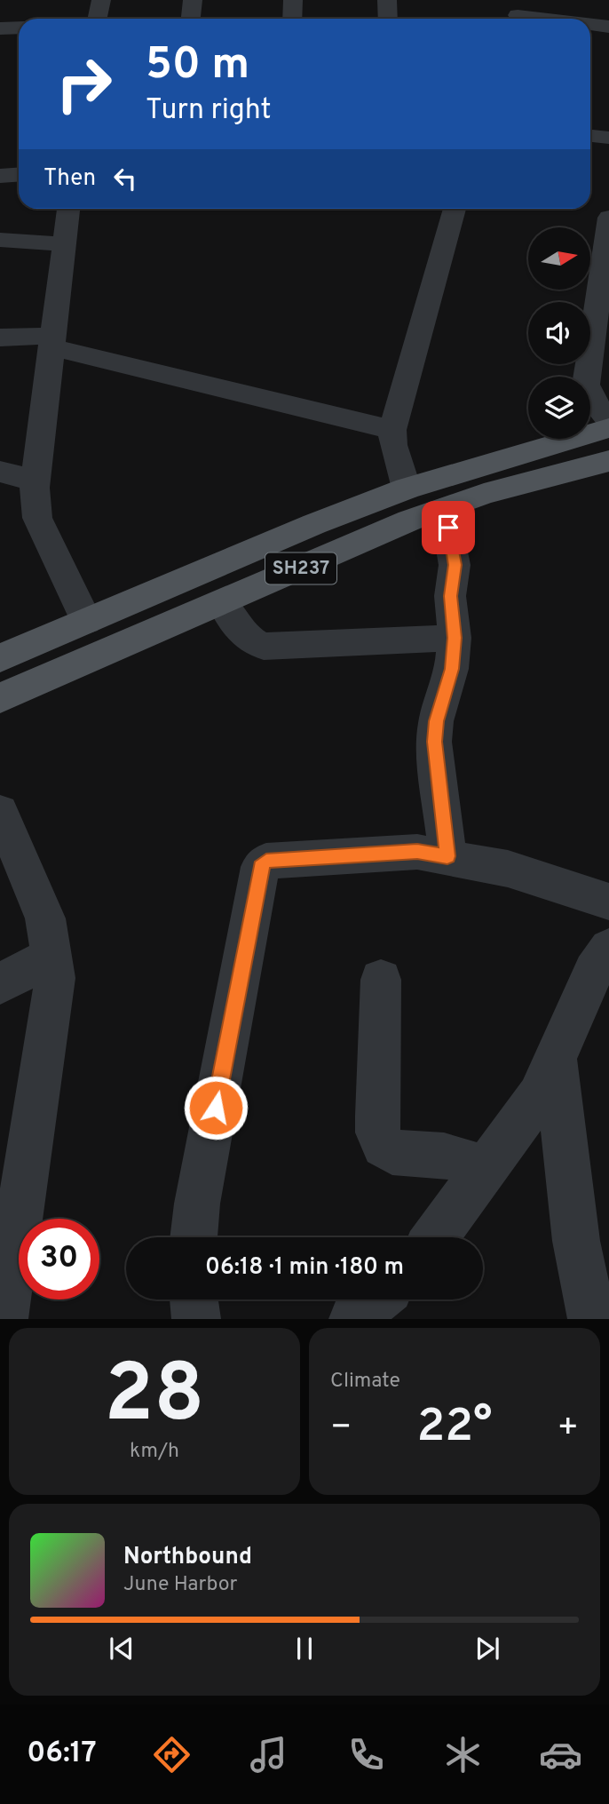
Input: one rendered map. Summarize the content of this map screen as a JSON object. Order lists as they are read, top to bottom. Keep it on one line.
{"streets":{"main road":["SH237"]},"north":"right","page":{"turn":["50 m","Turn right"],"then":"Then","limit":"30","trip":"06:18 · 1 min · 180 m","tile":[["28","km/h"],"Climate"],"heat":["−","22°","+"],"song":["Northbound","June Harbor"],"tabs":"06:17"}}
